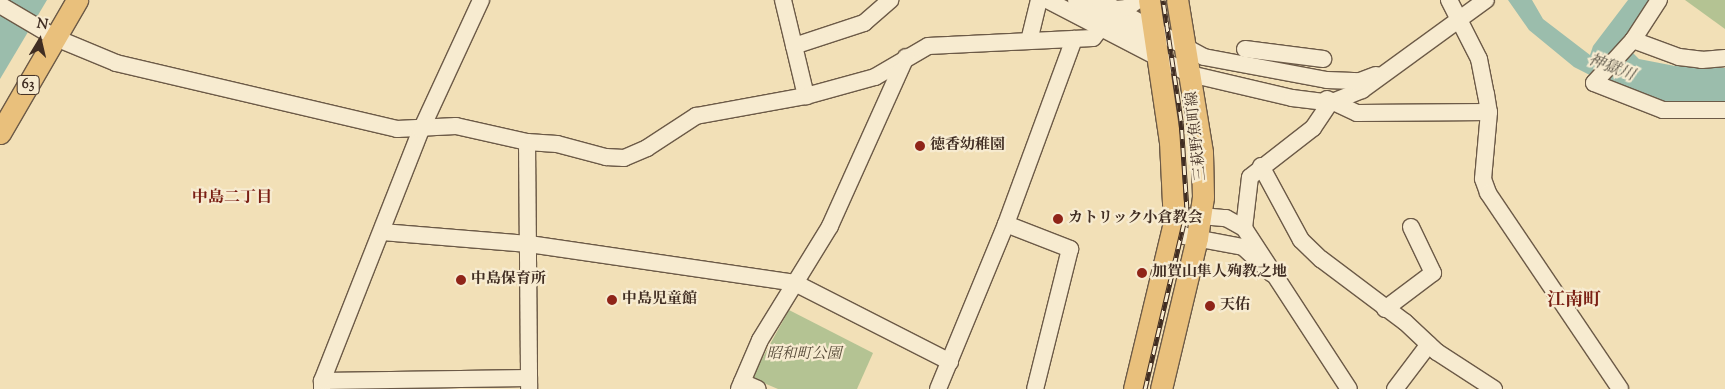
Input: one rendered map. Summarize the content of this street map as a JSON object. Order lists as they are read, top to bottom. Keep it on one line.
{"streets":{"main road":["63","三萩野魚町線"]},"districts":["中島二丁目","江南町"],"water":["神獄川"],"parks":["昭和町公園"],"places":["徳香幼稚園","カトリック小倉教会","加賀山隼人殉教之地","中島保育所","中島児童館","天佑"],"north":"top"}
